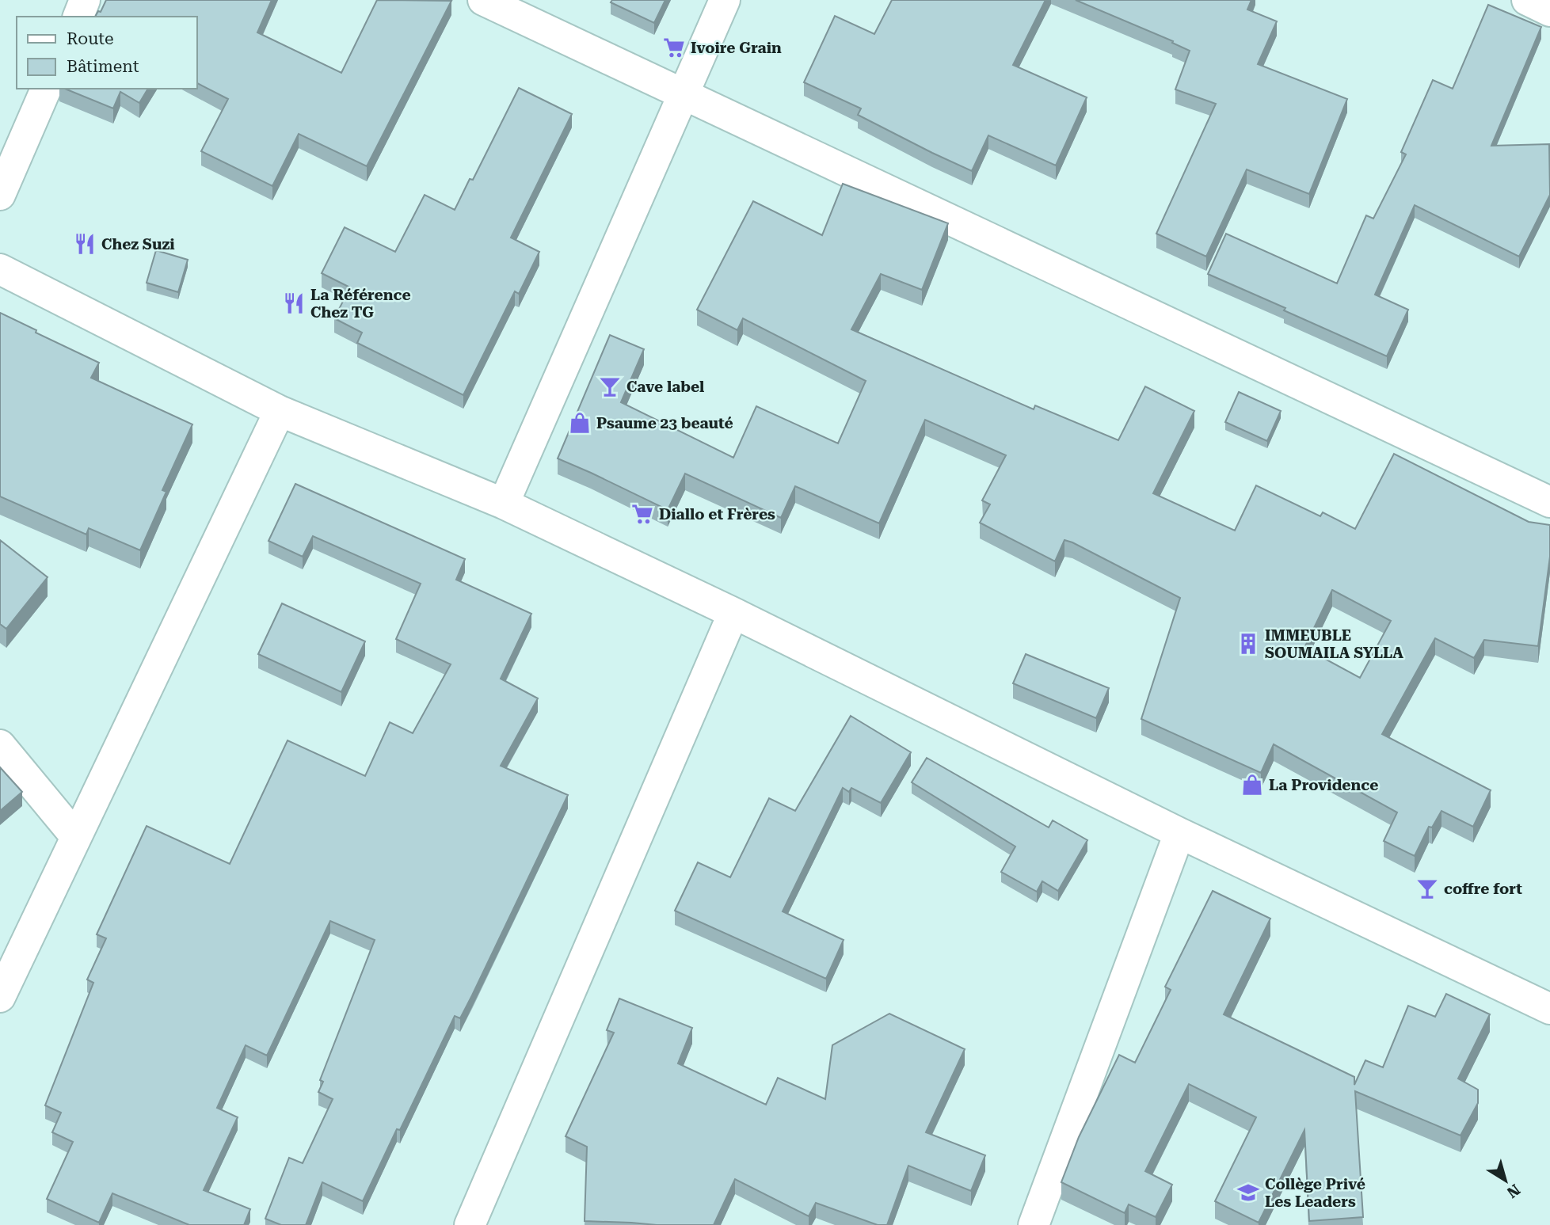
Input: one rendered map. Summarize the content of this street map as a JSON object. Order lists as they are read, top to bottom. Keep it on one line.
{"places":{"supermarket":["Ivoire Grain","Diallo et Frères"],"restaurant":["Chez Suzi","La Référence Chez TG"],"bar":["Cave label","coffre fort"],"shop":["Psaume 23 beauté","La Providence"],"building":["IMMEUBLE SOUMAILA SYLLA"],"school or university":["Collège Privé Les Leaders"]},"legend":["Route","Bâtiment"],"north":"bottom right"}
